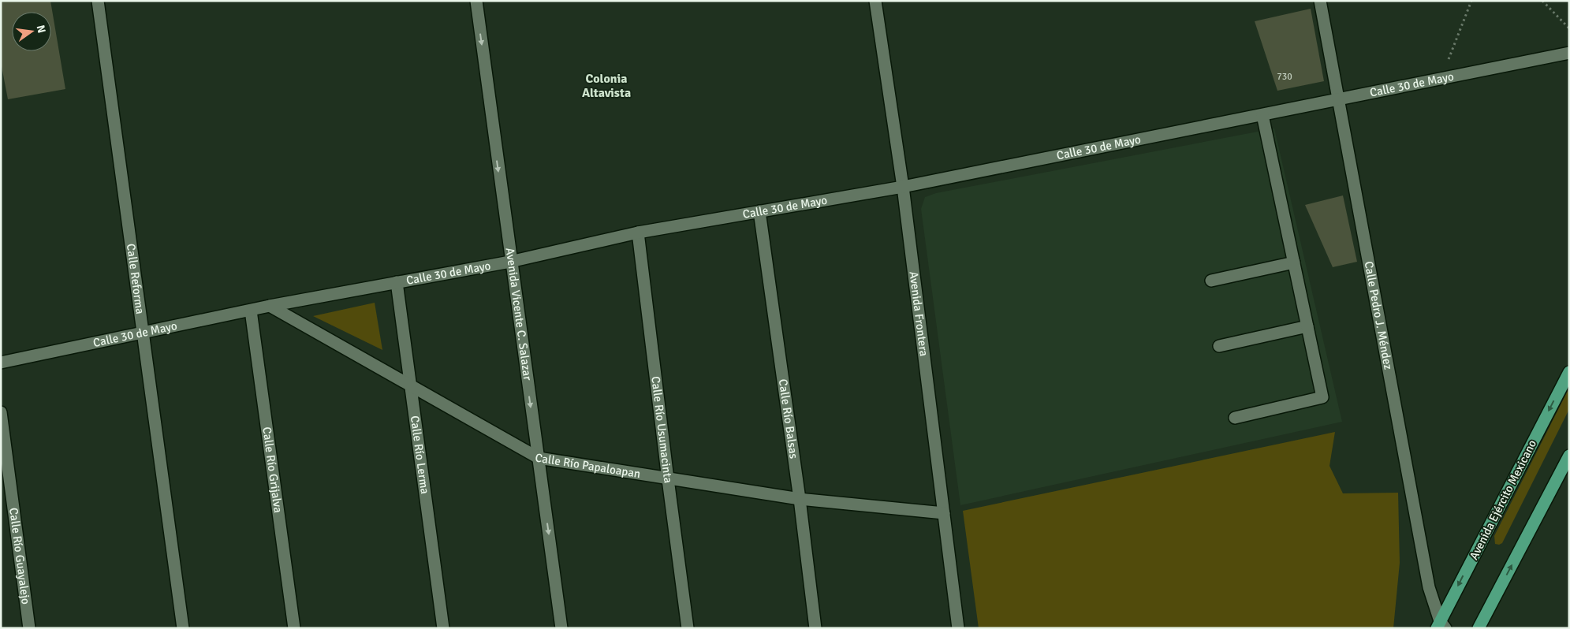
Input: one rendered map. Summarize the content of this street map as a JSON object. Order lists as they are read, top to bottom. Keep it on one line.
{"streets":{"main road":["Avenida Ejército Mexicano"],"street":["Calle 30 de Mayo","Calle Reforma","Avenida Vicente C. Salazar","Avenida Frontera","Calle Pedro J. Méndez","Calle Río Balsas","Calle Río Usumacinta","Calle Río Lerma","Calle Río Papaloapan","Calle Río Grijalva","Calle Río Guayalejo"]},"crossings":[["Calle 30 de Mayo","Calle Reforma"],["Calle 30 de Mayo","Avenida Vicente C. Salazar"],["Calle 30 de Mayo","Avenida Frontera"],["Calle 30 de Mayo","Calle Pedro J. Méndez"],["Calle 30 de Mayo","Calle Río Balsas"],["Calle 30 de Mayo","Calle Río Usumacinta"],["Calle 30 de Mayo","Calle Río Lerma"],["Calle 30 de Mayo","Calle Río Papaloapan"],["Calle 30 de Mayo","Calle Río Grijalva"],["Avenida Vicente C. Salazar","Calle Río Papaloapan"],["Avenida Frontera","Calle Río Papaloapan"],["Calle Pedro J. Méndez","Avenida Ejército Mexicano"],["Calle Río Balsas","Calle Río Papaloapan"],["Calle Río Usumacinta","Calle Río Papaloapan"],["Calle Río Lerma","Calle Río Papaloapan"]],"one_way":["Avenida Vicente C. Salazar"],"districts":["Colonia Altavista"],"house_numbers":["730"],"north":"right"}
